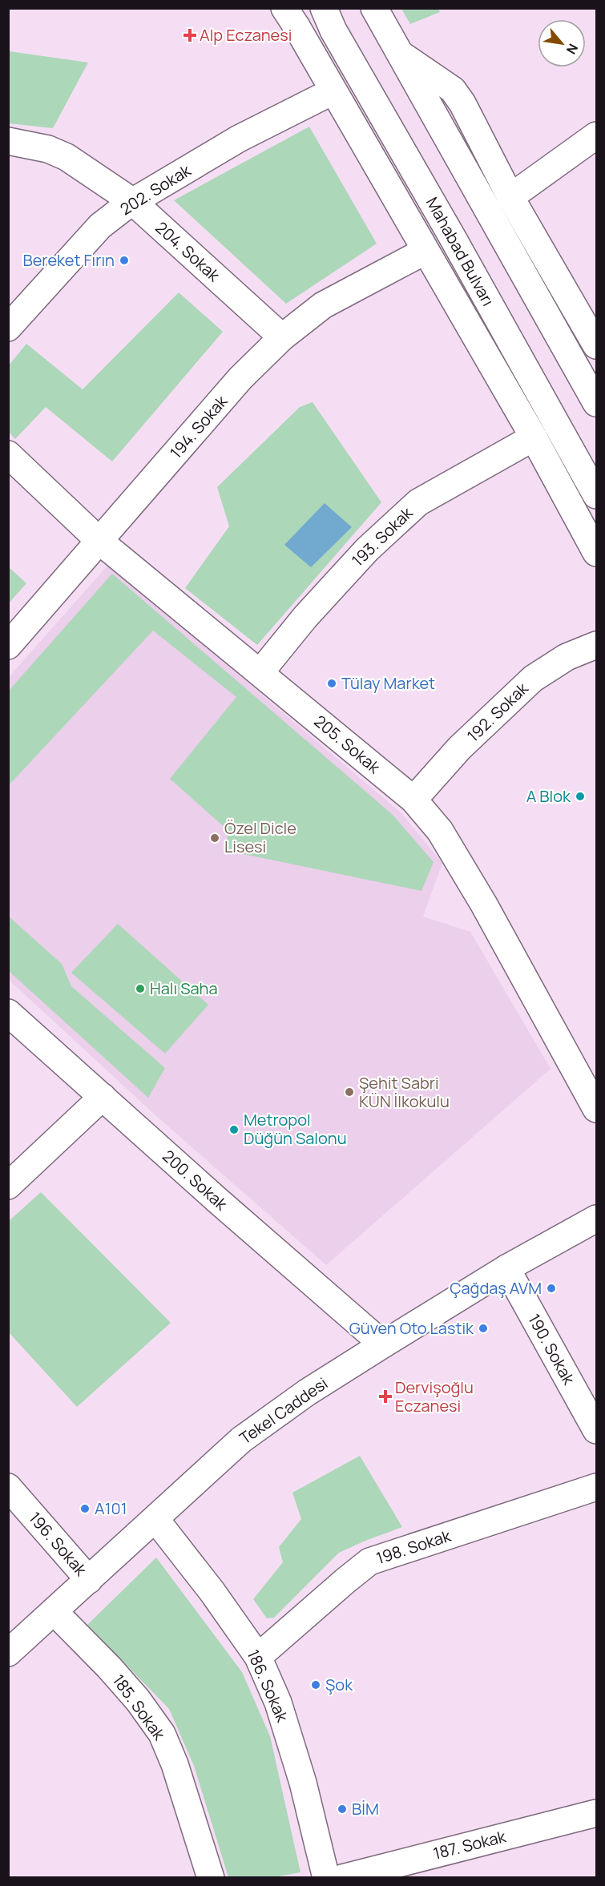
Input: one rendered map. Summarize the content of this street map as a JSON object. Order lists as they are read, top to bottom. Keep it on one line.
{"streets":{"street":["202. Sokak","204. Sokak","Mahabad Bulvarı","194. Sokak","193. Sokak","192. Sokak","205. Sokak","200. Sokak","190. Sokak","Tekel Caddesi","196. Sokak","198. Sokak","186. Sokak","185. Sokak","187. Sokak"]},"crossings":[["202. Sokak","204. Sokak"],["204. Sokak","194. Sokak"],["194. Sokak","205. Sokak"],["193. Sokak","205. Sokak"],["192. Sokak","205. Sokak"],["200. Sokak","Tekel Caddesi"],["190. Sokak","Tekel Caddesi"],["Tekel Caddesi","196. Sokak"],["Tekel Caddesi","186. Sokak"],["Tekel Caddesi","185. Sokak"],["198. Sokak","186. Sokak"]],"places":{"health":["Alp Eczanesi","Dervişoğlu Eczanesi"],"other":["Bereket Fırın","Tülay Market","A Blok","Özel Dicle Lisesi","Halı Saha","Şehit Sabri KÜN İlkokulu","Metropol Düğün Salonu","Çağdaş AVM","Güven Oto Lastik","A101","Şok","BİM"]},"north":"bottom right"}
